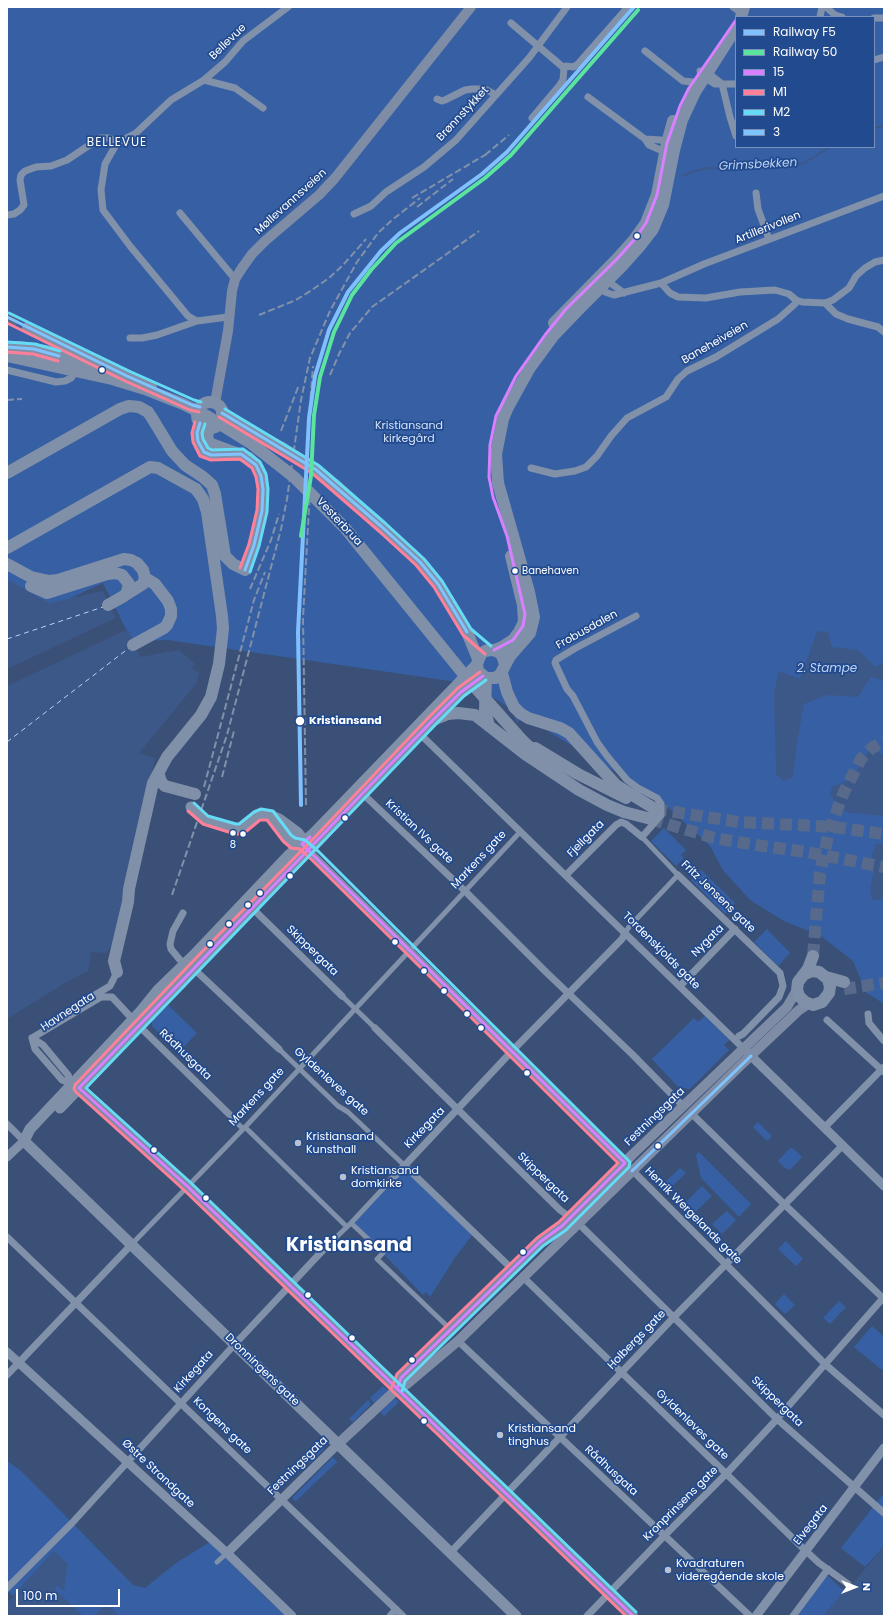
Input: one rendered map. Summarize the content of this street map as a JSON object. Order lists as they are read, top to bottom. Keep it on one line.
{"streets":{"highway":["Vesterbrua"],"main road":["Møllevannsveien","Festningsgata","Dronningens gate"],"street":["Bellevue","Brønnstykket","Artillerivollen","Baneheiveien","Frobusdalen","Kristian IVs gate","Fjellgata","Markens gate","Fritz Jensens gate","Nygata","Skippergata","Tordenskjolds gate","Havnegata","Rådhusgata","Gyldenløves gate","Kirkegata","Henrik Wergelands gate","Holbergs gate","Kongens gate","Østre Strandgate","Kronprinsens gate","Elvegata"]},"crossings":[["Frobusdalen","Fjellgata"],["Frobusdalen","Fritz Jensens gate"],["Kristian IVs gate","Markens gate"],["Kristian IVs gate","Festningsgata"],["Kristian IVs gate","Kirkegata"],["Fjellgata","Fritz Jensens gate"],["Fjellgata","Tordenskjolds gate"],["Markens gate","Skippergata"],["Markens gate","Tordenskjolds gate"],["Markens gate","Rådhusgata"],["Markens gate","Gyldenløves gate"],["Markens gate","Henrik Wergelands gate"],["Markens gate","Dronningens gate"],["Markens gate","Kongens gate"],["Markens gate","Østre Strandgate"],["Fritz Jensens gate","Nygata"],["Fritz Jensens gate","Kirkegata"],["Nygata","Tordenskjolds gate"],["Skippergata","Festningsgata"],["Skippergata","Kirkegata"],["Skippergata","Holbergs gate"],["Skippergata","Kronprinsens gate"],["Skippergata","Elvegata"],["Tordenskjolds gate","Festningsgata"],["Tordenskjolds gate","Kirkegata"],["Tordenskjolds gate","Holbergs gate"],["Havnegata","Rådhusgata"],["Rådhusgata","Festningsgata"],["Rådhusgata","Kirkegata"],["Rådhusgata","Holbergs gate"],["Rådhusgata","Kronprinsens gate"],["Gyldenløves gate","Festningsgata"],["Gyldenløves gate","Kirkegata"],["Gyldenløves gate","Holbergs gate"],["Gyldenløves gate","Kronprinsens gate"],["Gyldenløves gate","Elvegata"],["Festningsgata","Henrik Wergelands gate"],["Festningsgata","Dronningens gate"],["Festningsgata","Kongens gate"],["Festningsgata","Østre Strandgate"],["Kirkegata","Henrik Wergelands gate"],["Kirkegata","Dronningens gate"],["Kirkegata","Kongens gate"],["Kirkegata","Østre Strandgate"],["Henrik Wergelands gate","Holbergs gate"],["Henrik Wergelands gate","Kronprinsens gate"],["Holbergs gate","Dronningens gate"]],"districts":["BELLEVUE","Kristiansand"],"water":["Grimsbekken","2. Stampe"],"parks":["Kristiansand kirkegård"],"places":["Banehaven","Kristiansand","8","Kristiansand Kunsthall","Kristiansand domkirke","Kristiansand tinghus","Kvadraturen videregående skole"],"lines":["rail line F5","rail line 50","transit line 15","transit line M2","transit line 3","transit line M1"],"legend":["Railway F5","Railway 50","15","M1","M2","3"],"scale_bar":"100 m","north":"right"}
